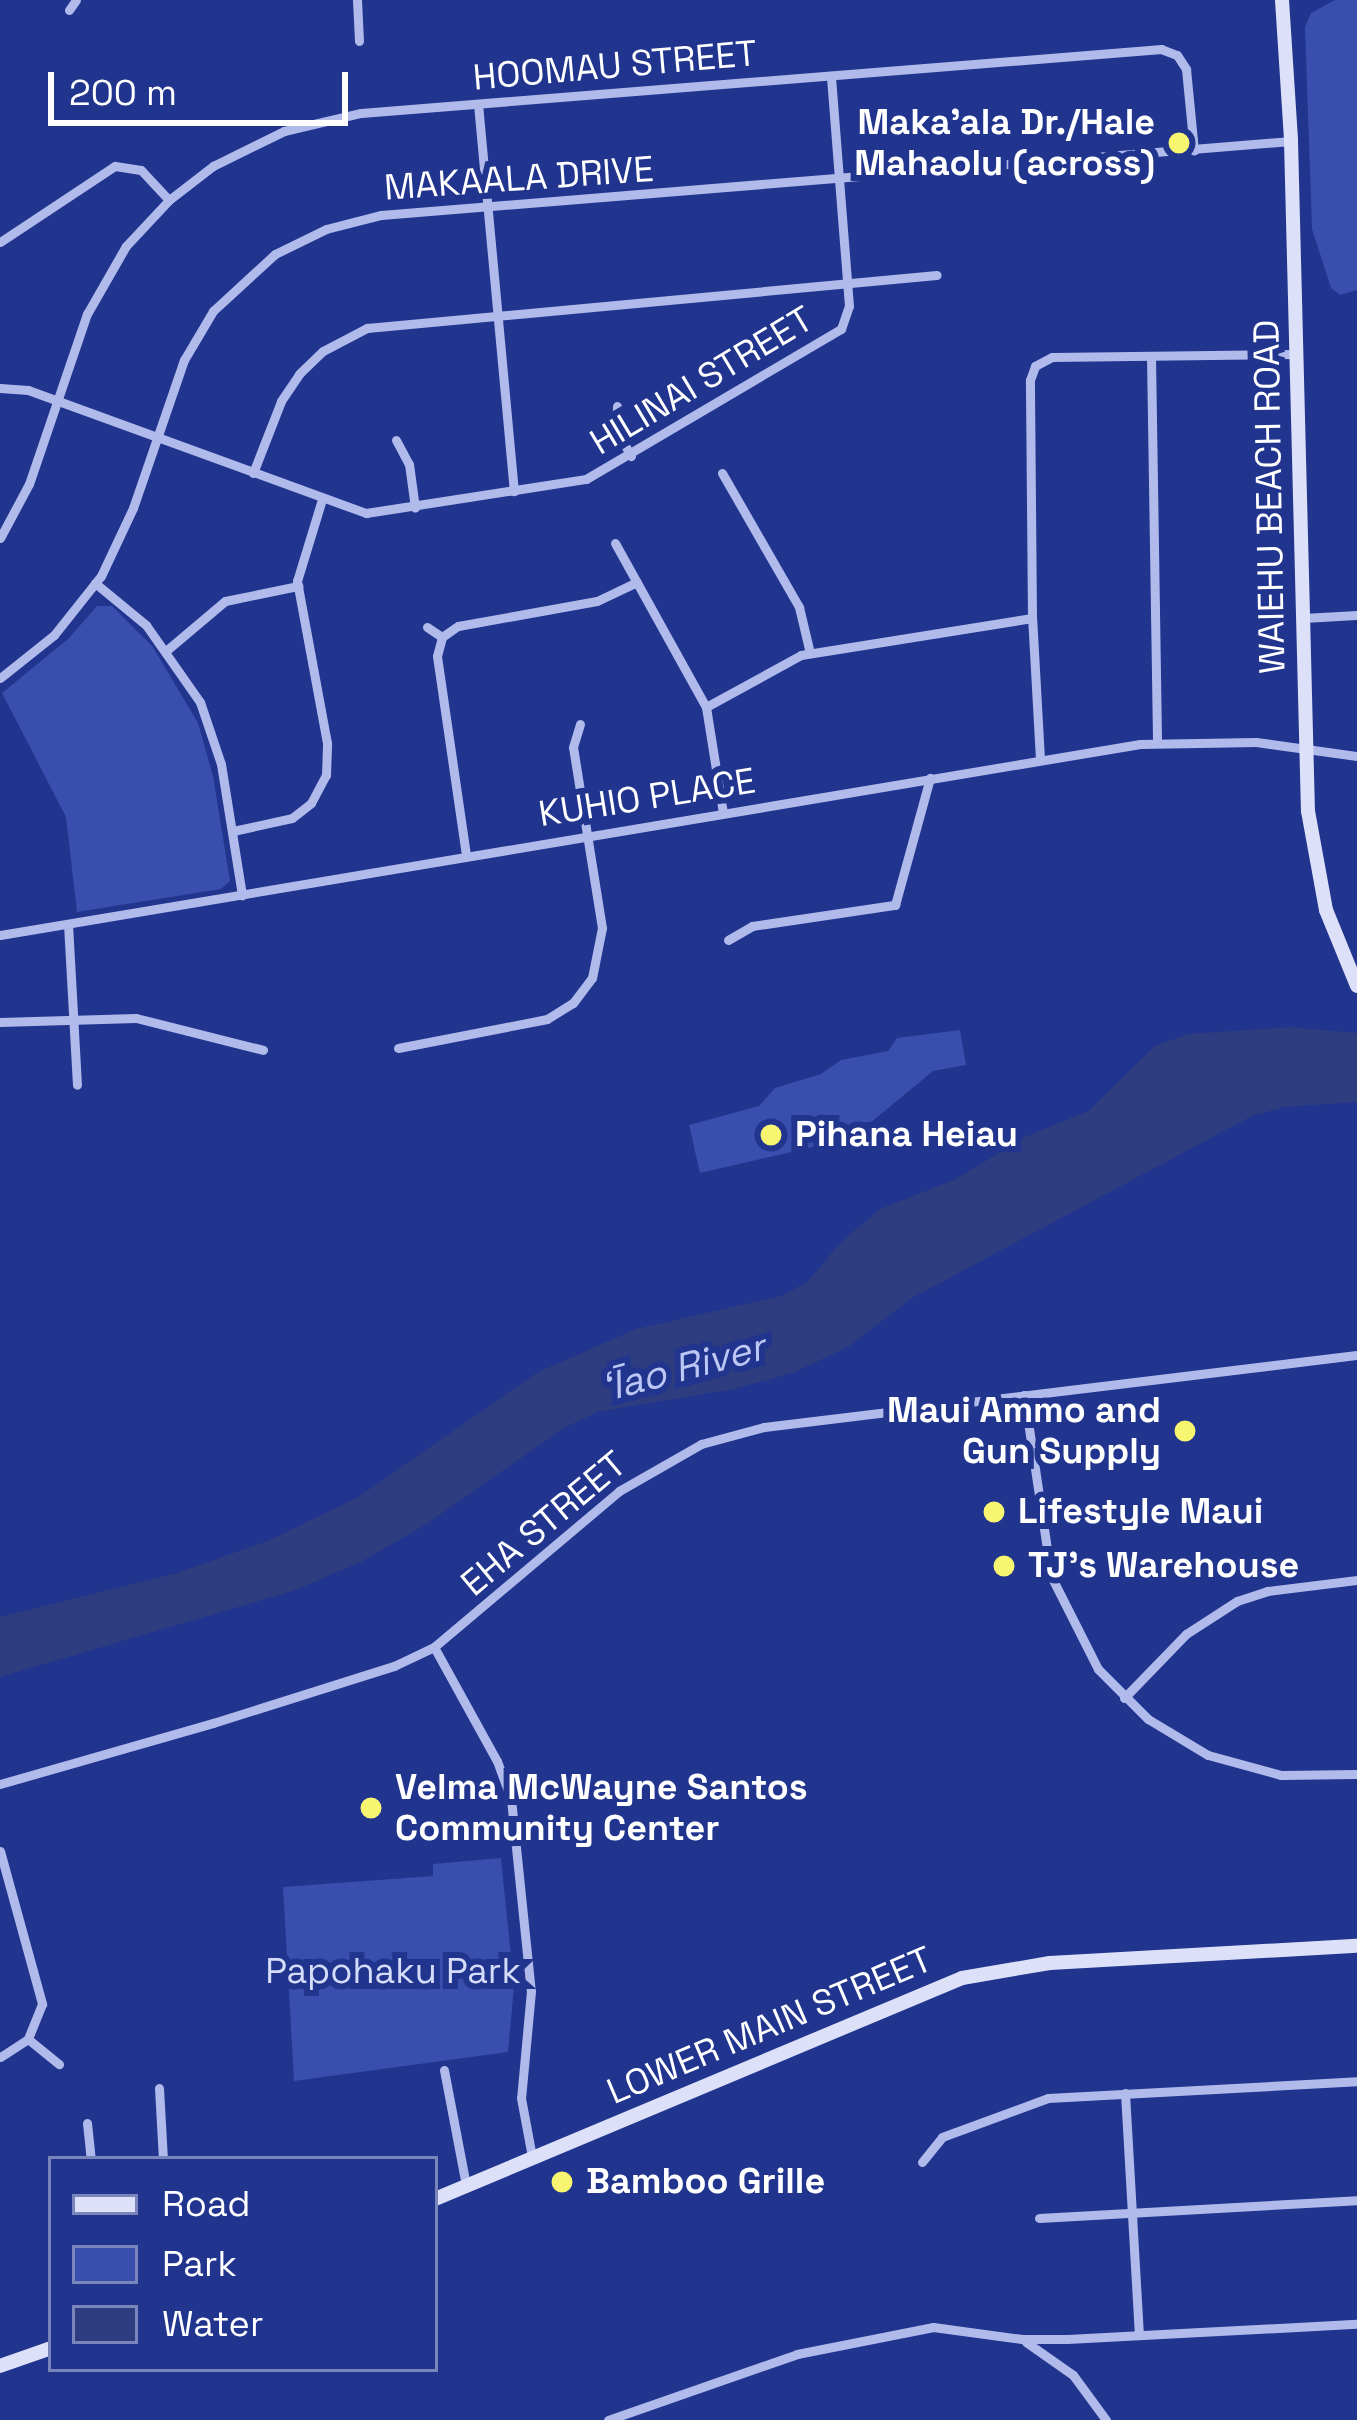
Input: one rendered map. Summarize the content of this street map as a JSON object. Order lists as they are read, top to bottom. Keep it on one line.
{"streets":{"street":["HOOMAU STREET","MAKAALA DRIVE","HILINAI STREET","WAIEHU BEACH ROAD","KUHIO PLACE","EHA STREET","LOWER MAIN STREET"]},"crossings":[["HOOMAU STREET","HILINAI STREET"],["MAKAALA DRIVE","HILINAI STREET"],["MAKAALA DRIVE","WAIEHU BEACH ROAD"],["WAIEHU BEACH ROAD","KUHIO PLACE"]],"water":["ʻĪao River"],"parks":["Papohaku Park"],"places":["Maka'ala Dr./Hale Mahaolu (across)","Pihana Heiau","Maui Ammo and Gun Supply","Lifestyle Maui","TJ’s Warehouse","Velma McWayne Santos Community Center","Bamboo Grille"],"legend":["Road","Park","Water"],"scale_bar":"200 m"}
